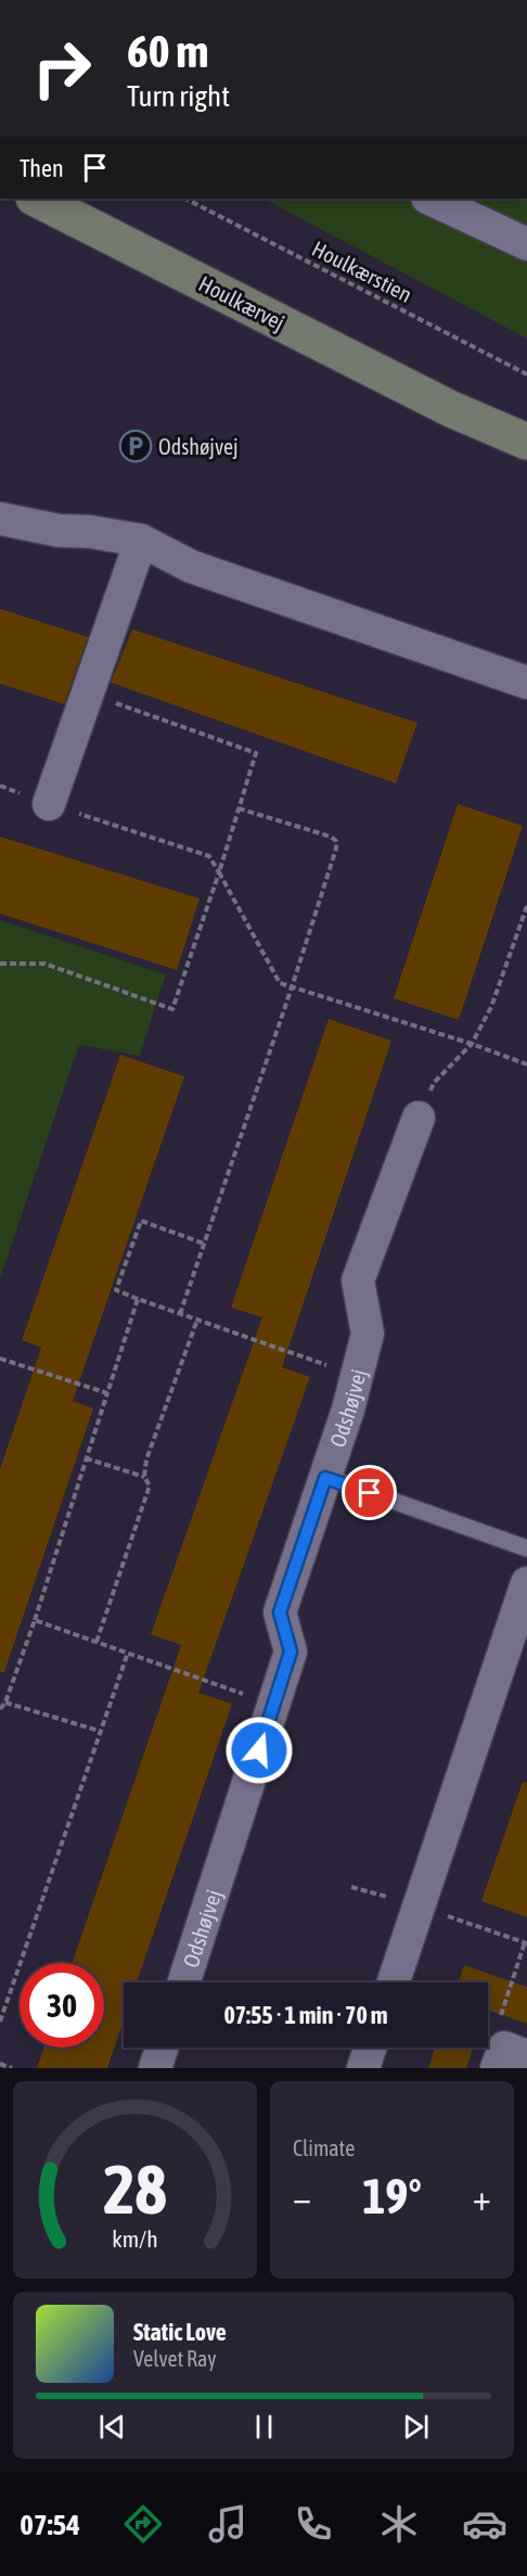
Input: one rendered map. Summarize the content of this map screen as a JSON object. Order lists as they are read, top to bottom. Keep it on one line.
{"streets":{"street":["Houlkærvej","Odshøjvej"],"path":["Houlkærstien"]},"places":{"parking":["Odshøjvej"]},"page":{"turn":["60 m","Turn right"],"then":"Then","limit":"30","trip":"07:55 · 1 min · 70 m","tile":"Climate","heat":["−","19°","+"],"song":["Static Love","Velvet Ray"],"tabs":"07:54","gauge":["28","km/h"]}}
